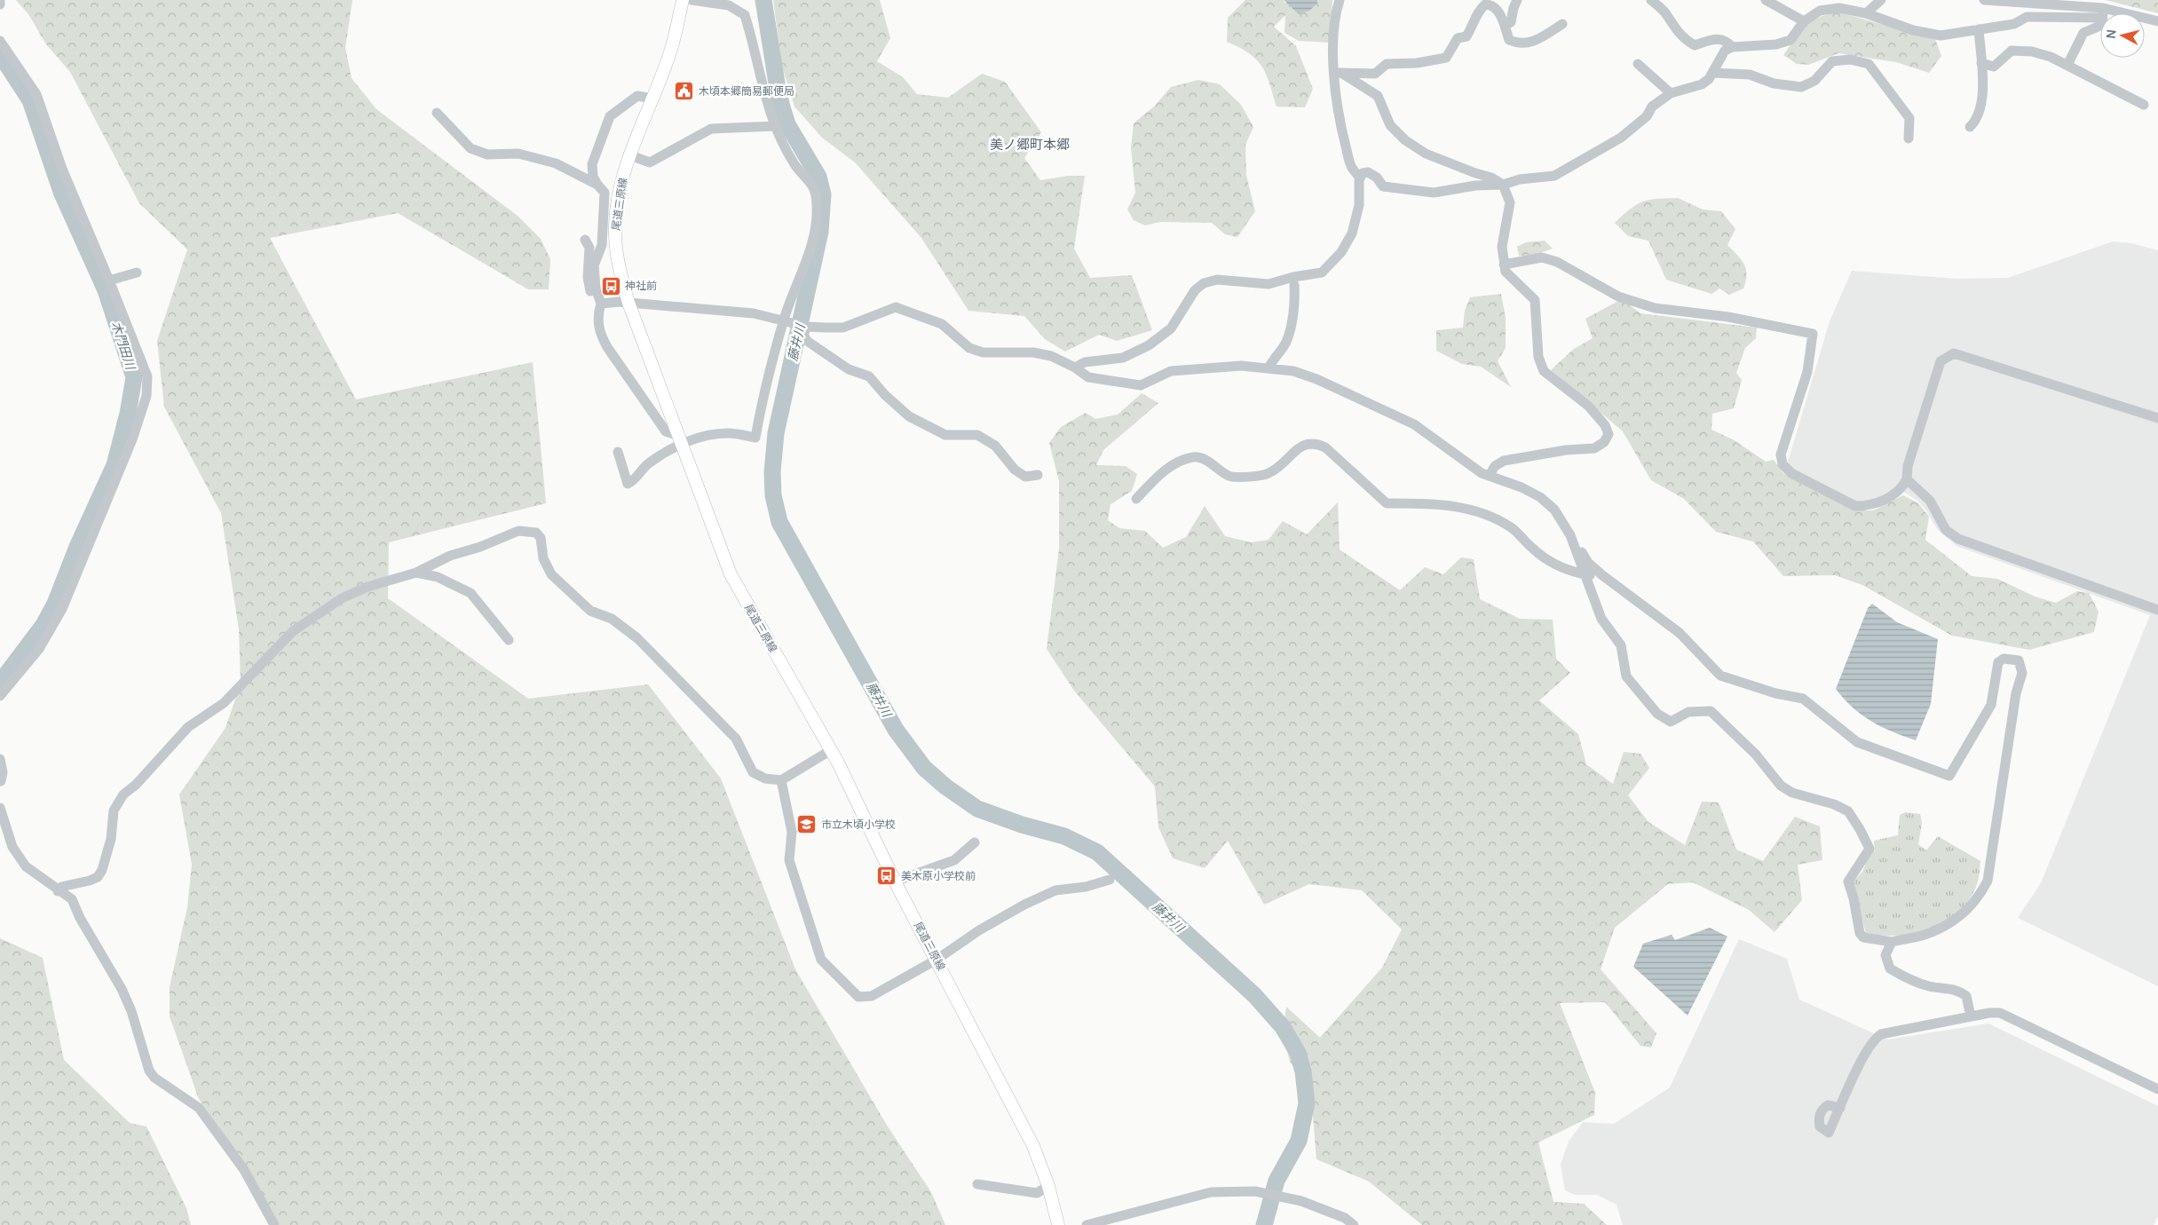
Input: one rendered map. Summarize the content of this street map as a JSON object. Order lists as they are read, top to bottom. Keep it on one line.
{"streets":{"main road":["尾道三原線"]},"districts":["美ノ郷町本郷"],"water":["藤井川","木門田川"],"places":{"public building":["木頃本郷簡易郵便局"],"bus stop":["神社前","美木原小学校前"],"school or university":["市立木頃小学校"]},"north":"left"}
